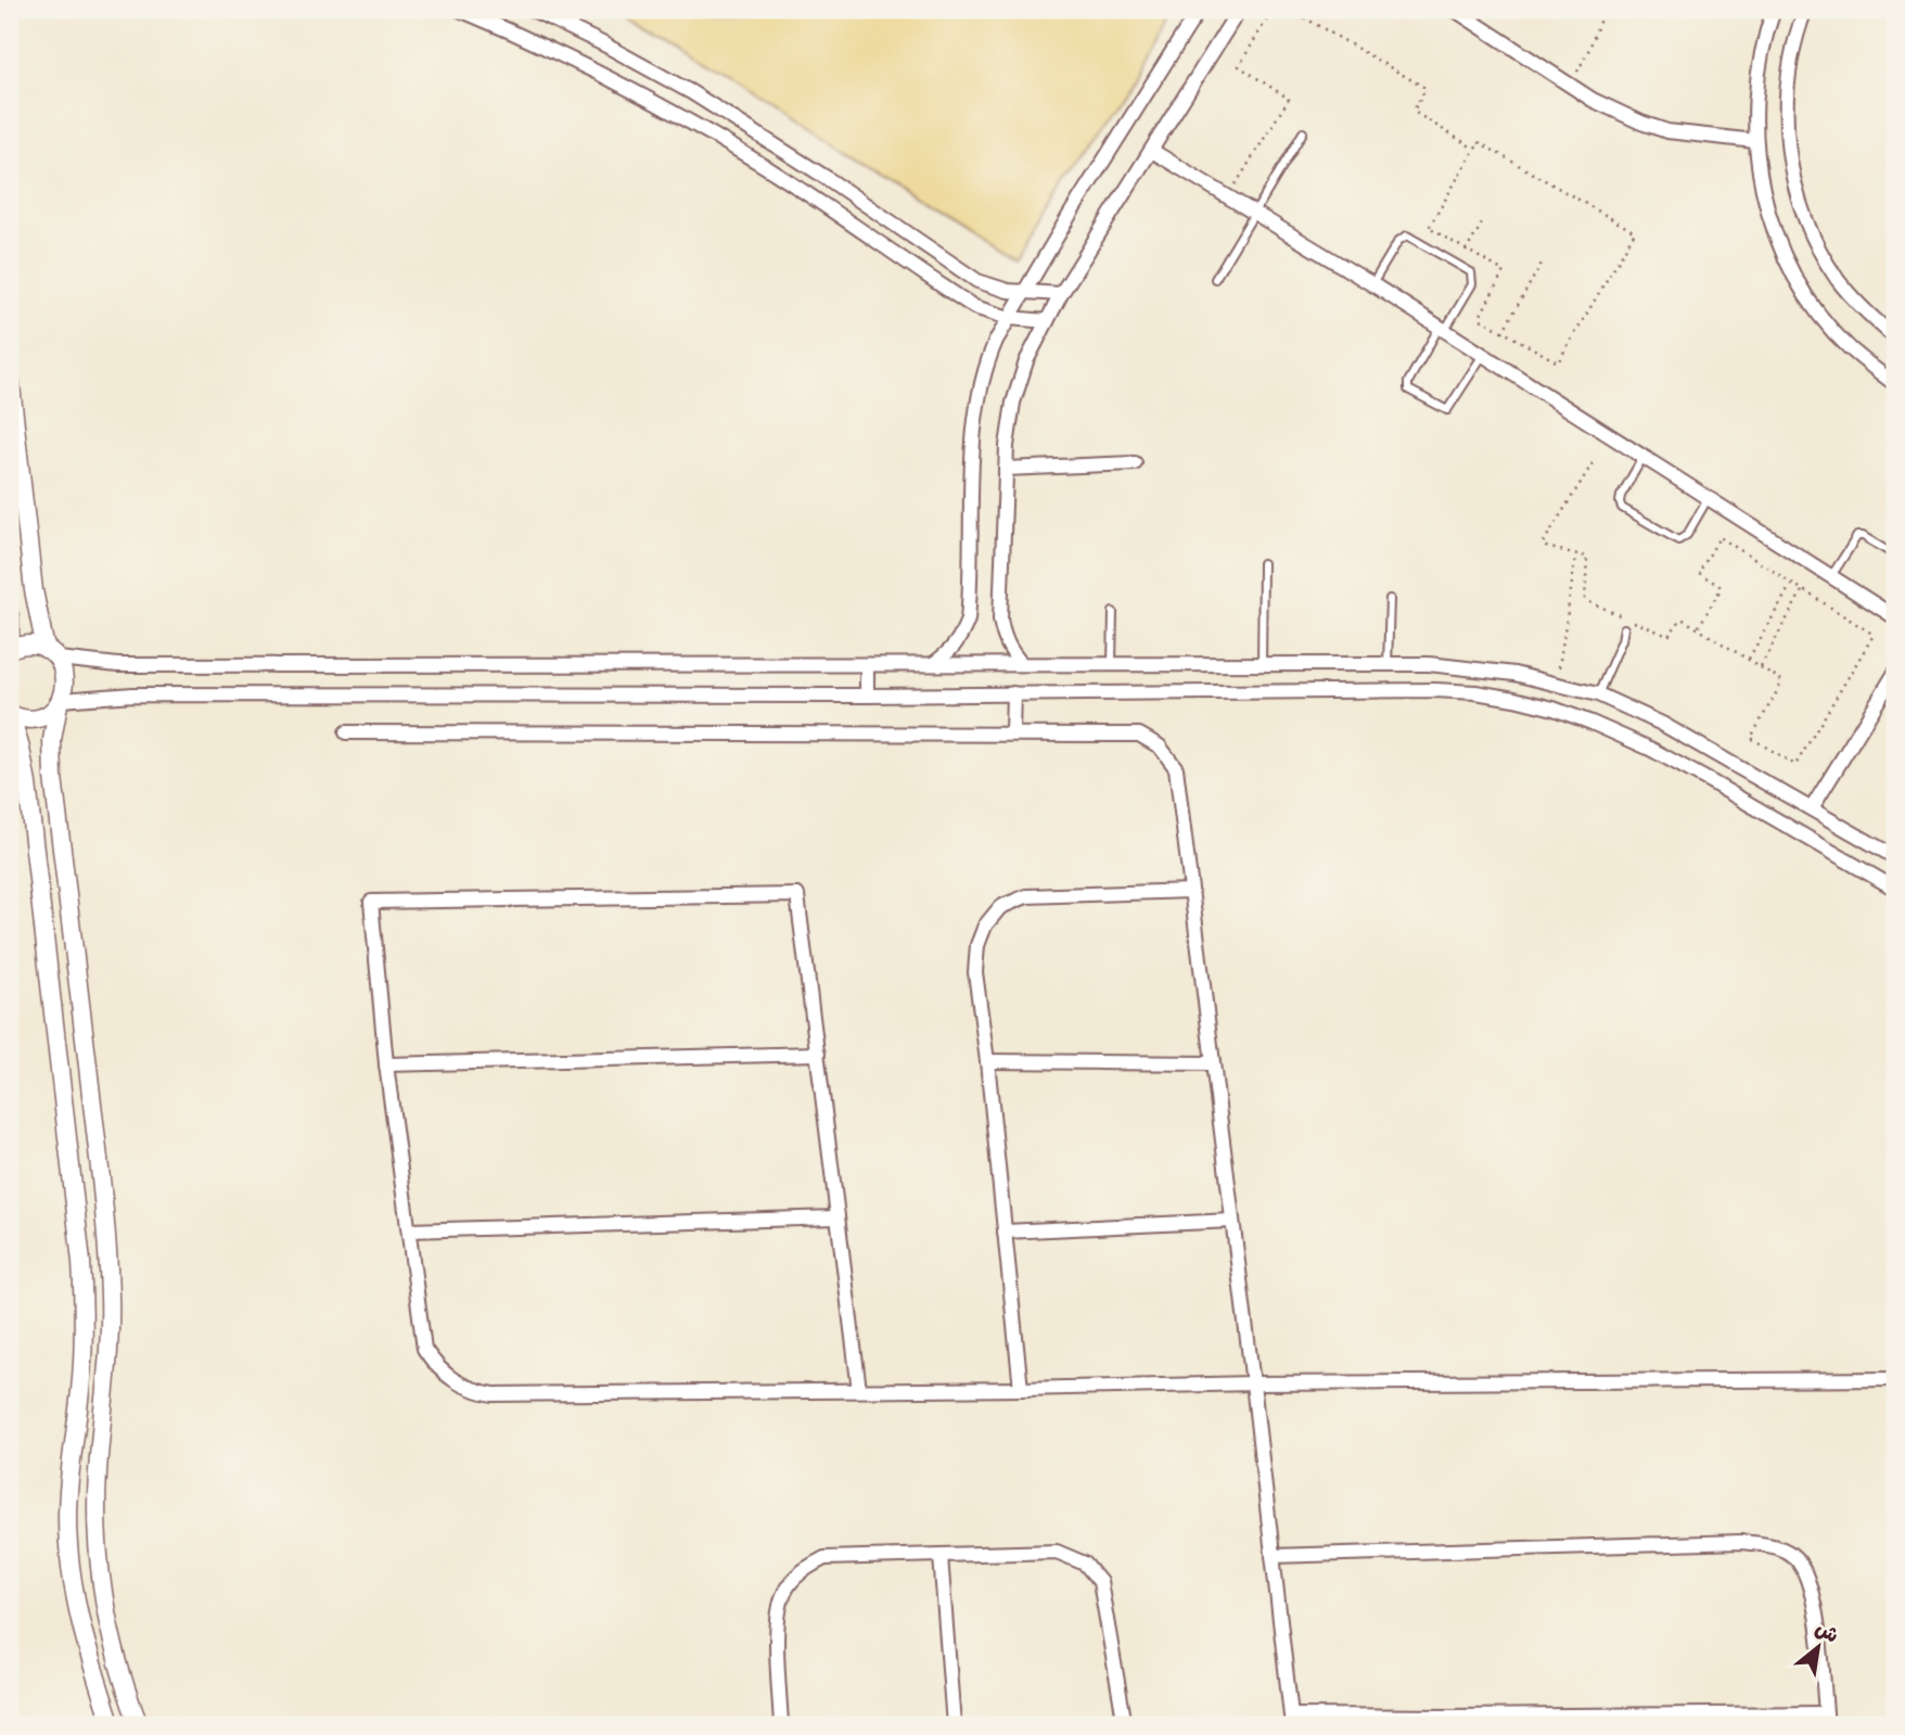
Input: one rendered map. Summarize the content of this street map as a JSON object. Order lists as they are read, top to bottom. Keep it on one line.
{"north":"top right"}
